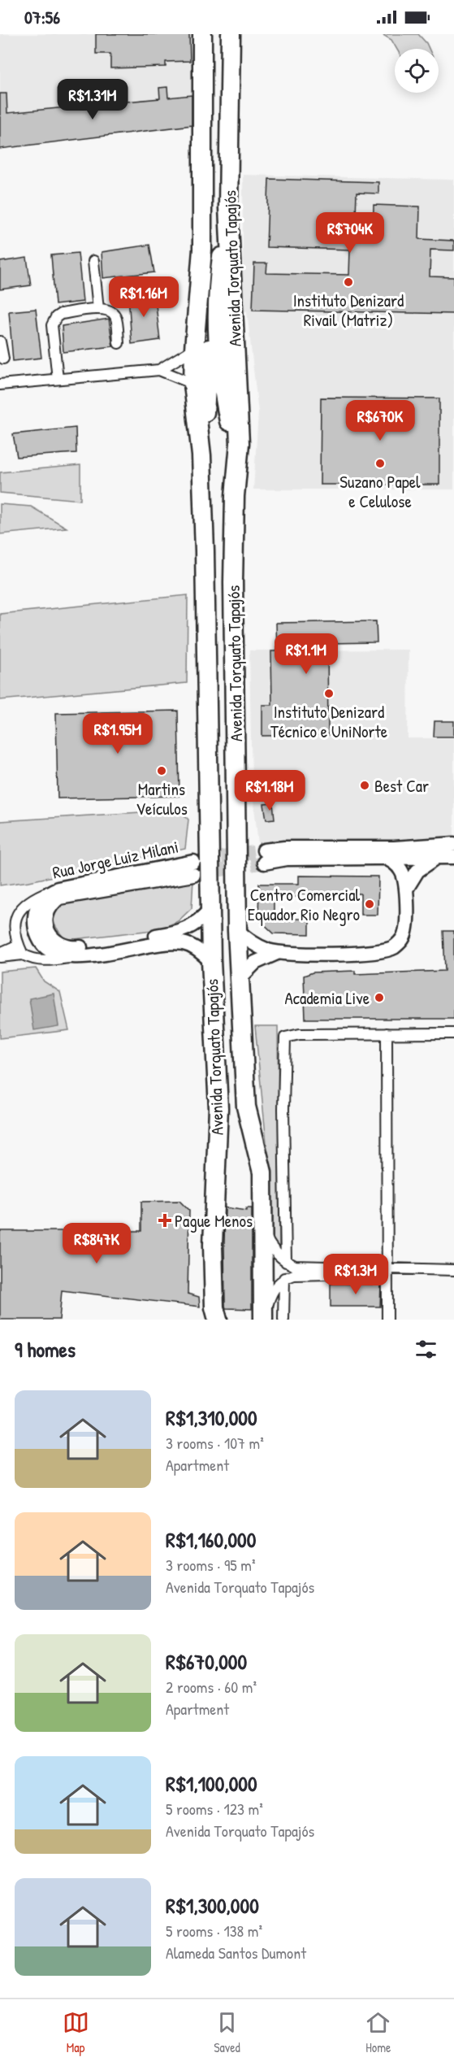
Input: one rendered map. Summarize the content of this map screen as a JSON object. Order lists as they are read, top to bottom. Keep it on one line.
{"streets":{"highway":["Avenida Torquato Tapajós"],"street":["Rua Jorge Luiz Milani"]},"crossings":[["Avenida Torquato Tapajós","Rua Jorge Luiz Milani"]],"places":{"other":["Instituto Denizard Rivail (Matriz)","Suzano Papel e Celulose","Instituto Denizard Técnico e UniNorte","Martins Veículos","Best Car","Centro Comercial Equador Rio Negro","Academia Live"],"health":["Pague Menos"]},"page":{"status":"07:56","price":["R$1.31M","R$704K","R$1.16M","R$670K","R$1.1M","R$1.95M","R$1.18M","R$847K","R$1.3M"],"heading":"9 homes","list":[{"name":"R$1,310,000","note":"3 rooms · 107 m² · Apartment"},{"name":"R$1,160,000","note":"3 rooms · 95 m² · Avenida Torquato Tapajós"},{"name":"R$670,000","note":"2 rooms · 60 m² · Apartment"},{"name":"R$1,100,000","note":"5 rooms · 123 m² · Avenida Torquato Tapajós"},{"name":"R$1,300,000","note":"5 rooms · 138 m² · Alameda Santos Dumont"}],"tabs":["Map","Saved","Home"]}}
